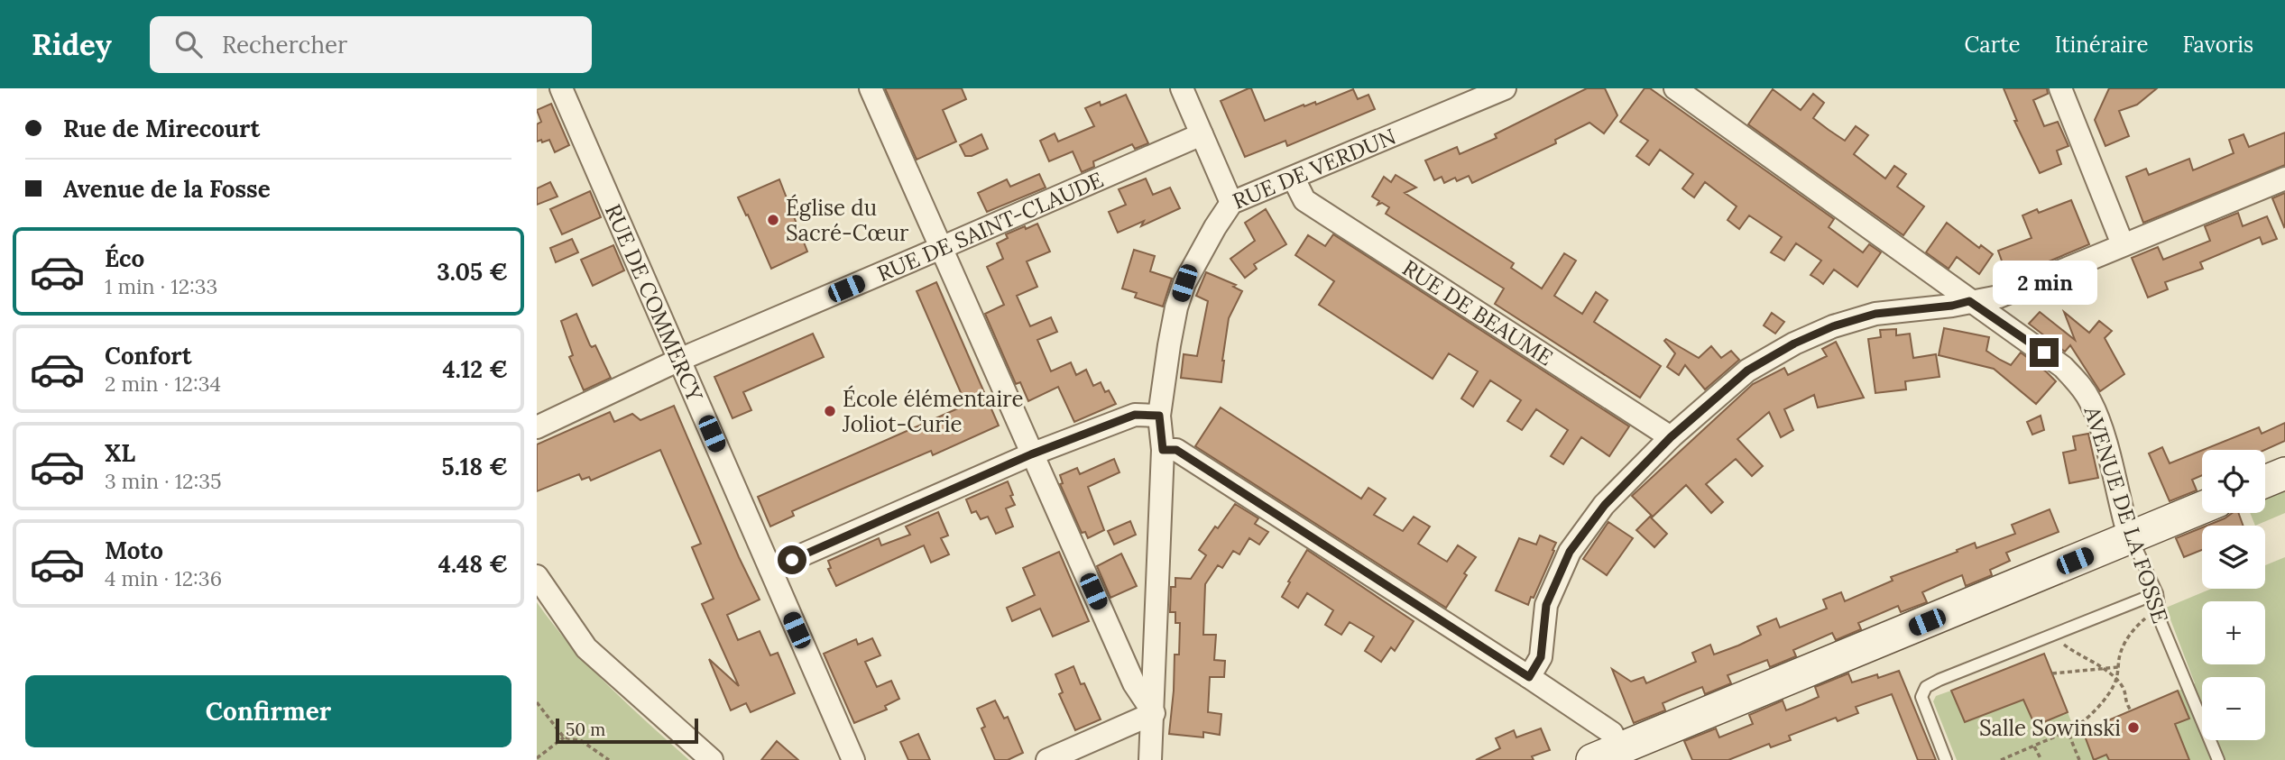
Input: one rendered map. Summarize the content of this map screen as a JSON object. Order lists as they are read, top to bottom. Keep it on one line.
{"streets":{"street":["RUE DE VERDUN","RUE DE SAINT-CLAUDE","RUE DE COMMERCY","RUE DE BEAUME","AVENUE DE LA FOSSE"]},"crossings":[["RUE DE VERDUN","RUE DE BEAUME"],["RUE DE SAINT-CLAUDE","RUE DE COMMERCY"]],"places":["Église du Sacré-Cœur","École élémentaire Joliot-Curie","Salle Sowinski"],"scale_bar":"50 m","page":{"header":"Ridey","search":"Rechercher","nav":["Carte","Itinéraire","Favoris"],"banner":["Rue de Mirecourt","Avenue de la Fosse"],"list":[{"name":"Éco","note":"1 min · 12:33","value":"3.05 €"},{"name":"Confort","note":"2 min · 12:34","value":"4.12 €"},{"name":"XL","note":"3 min · 12:35","value":"5.18 €"},{"name":"Moto","note":"4 min · 12:36","value":"4.48 €"}],"bubble":"2 min","map_buttons":["+","−"],"buttons":"Confirmer","scale":"50 m"}}
